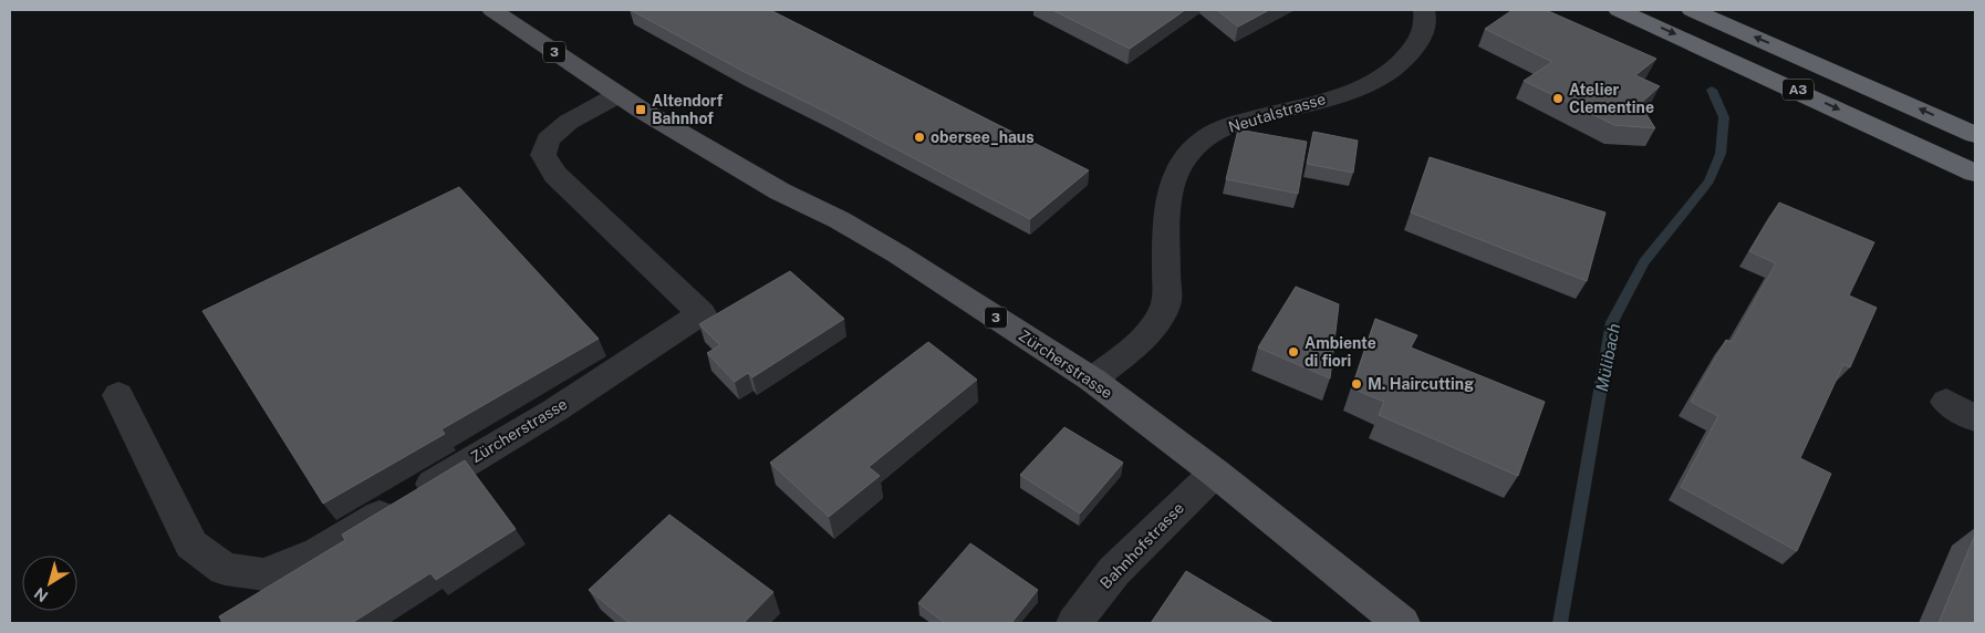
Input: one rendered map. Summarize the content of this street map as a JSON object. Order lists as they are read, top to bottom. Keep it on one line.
{"streets":{"highway":["A3"],"main road":["3","Zürcherstrasse"],"street":["Neutalstrasse","Bahnhofstrasse"]},"crossings":[["Neutalstrasse","Zürcherstrasse"],["Zürcherstrasse","Bahnhofstrasse"]],"water":["Mülibach"],"places":{"other":["Atelier Clementine","obersee_haus","Ambiente di fiori","M. Haircutting"],"transit":["Altendorf Bahnhof"]},"north":"bottom left"}
